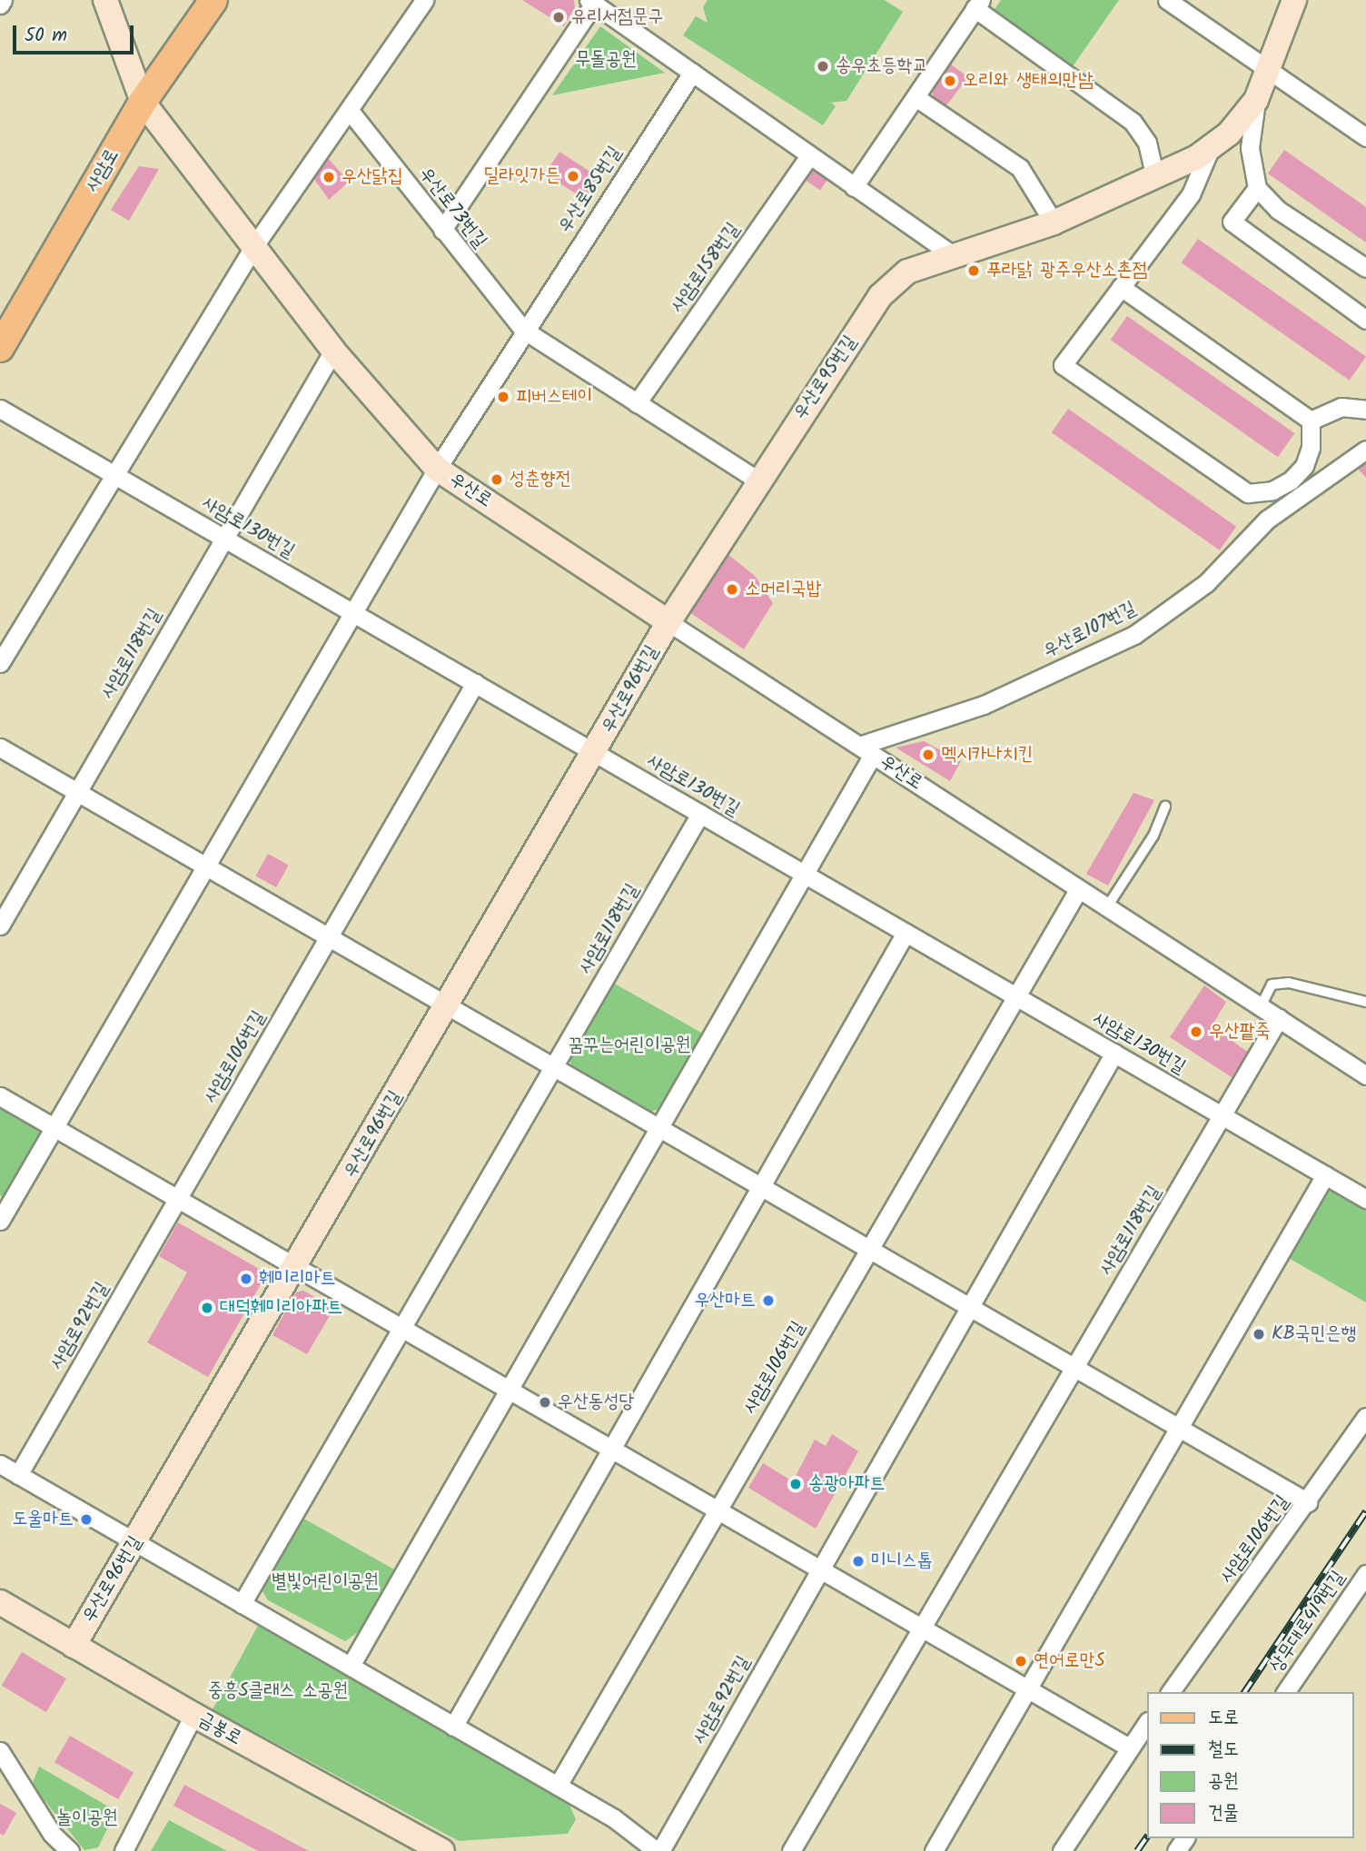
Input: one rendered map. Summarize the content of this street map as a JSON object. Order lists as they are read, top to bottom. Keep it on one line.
{"streets":{"main road":["사암로"],"street":["우산로85번길","우산로73번길","사암로158번길","우산로95번길","우산로","사암로130번길","우산로107번길","사암로118번길","우산로96번길","사암로106번길","사암로92번길","상무대로419번길","금봉로"]},"crossings":[["사암로","우산로"],["우산로85번길","우산로73번길"],["우산로85번길","우산로"],["우산로95번길","우산로"],["우산로95번길","우산로96번길"],["우산로","사암로130번길"],["우산로","우산로107번길"],["우산로","사암로118번길"],["우산로","우산로96번길"],["사암로130번길","사암로118번길"],["사암로130번길","우산로96번길"],["우산로96번길","사암로92번길"],["우산로96번길","금봉로"],["사암로106번길","사암로92번길"]],"parks":["무돌공원","꿈꾸는어린이공원","별빛어린이공원","중흥S클래스 소공원","놀이공원"],"places":["유리서점문구","송우초등학교","오리와 생태의만남","딜라잇가든","우산닭집","푸라닭 광주우산소촌점","피버스테이","성춘향전","소머리국밥","멕시카나치킨","우산팥죽","훼미리마트","우산마트","대덕훼미리아파트","KB국민은행","우산동성당","송광아파트","도울마트","미니스톱","연어로만S"],"legend":["도로","철도","공원","건물"],"scale_bar":"50 m"}
